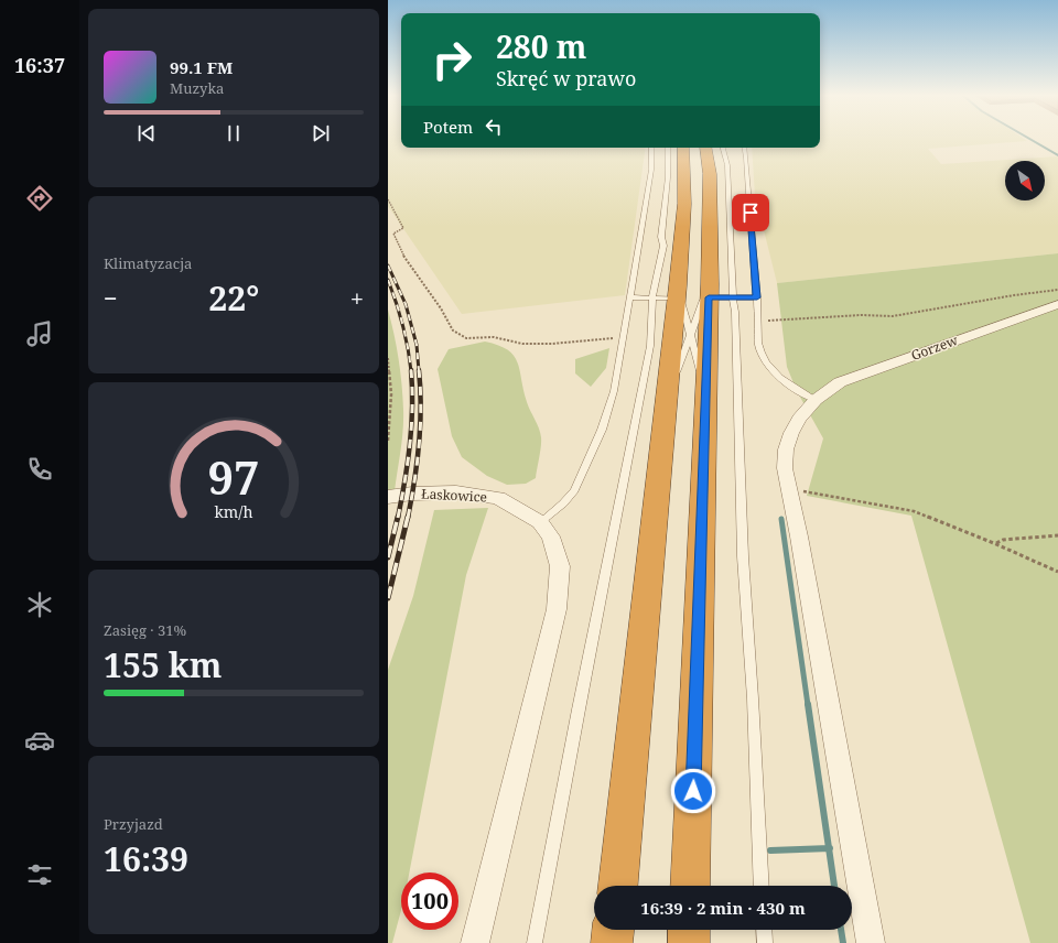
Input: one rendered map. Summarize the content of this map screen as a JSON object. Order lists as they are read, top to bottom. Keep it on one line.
{"streets":{"street":["Gorzew","Łaskowice"]},"north":"bottom right","page":{"tabs":"16:37","turn":["280 m","Skręć w prawo"],"song":["99.1 FM","Muzyka"],"then":"Potem","tile":["Klimatyzacja",["Zasięg · 31%","155 km"],["Przyjazd","16:39"]],"heat":["−","22°","+"],"limit":"100","trip":"16:39 · 2 min · 430 m","gauge":["97","km/h"]}}
